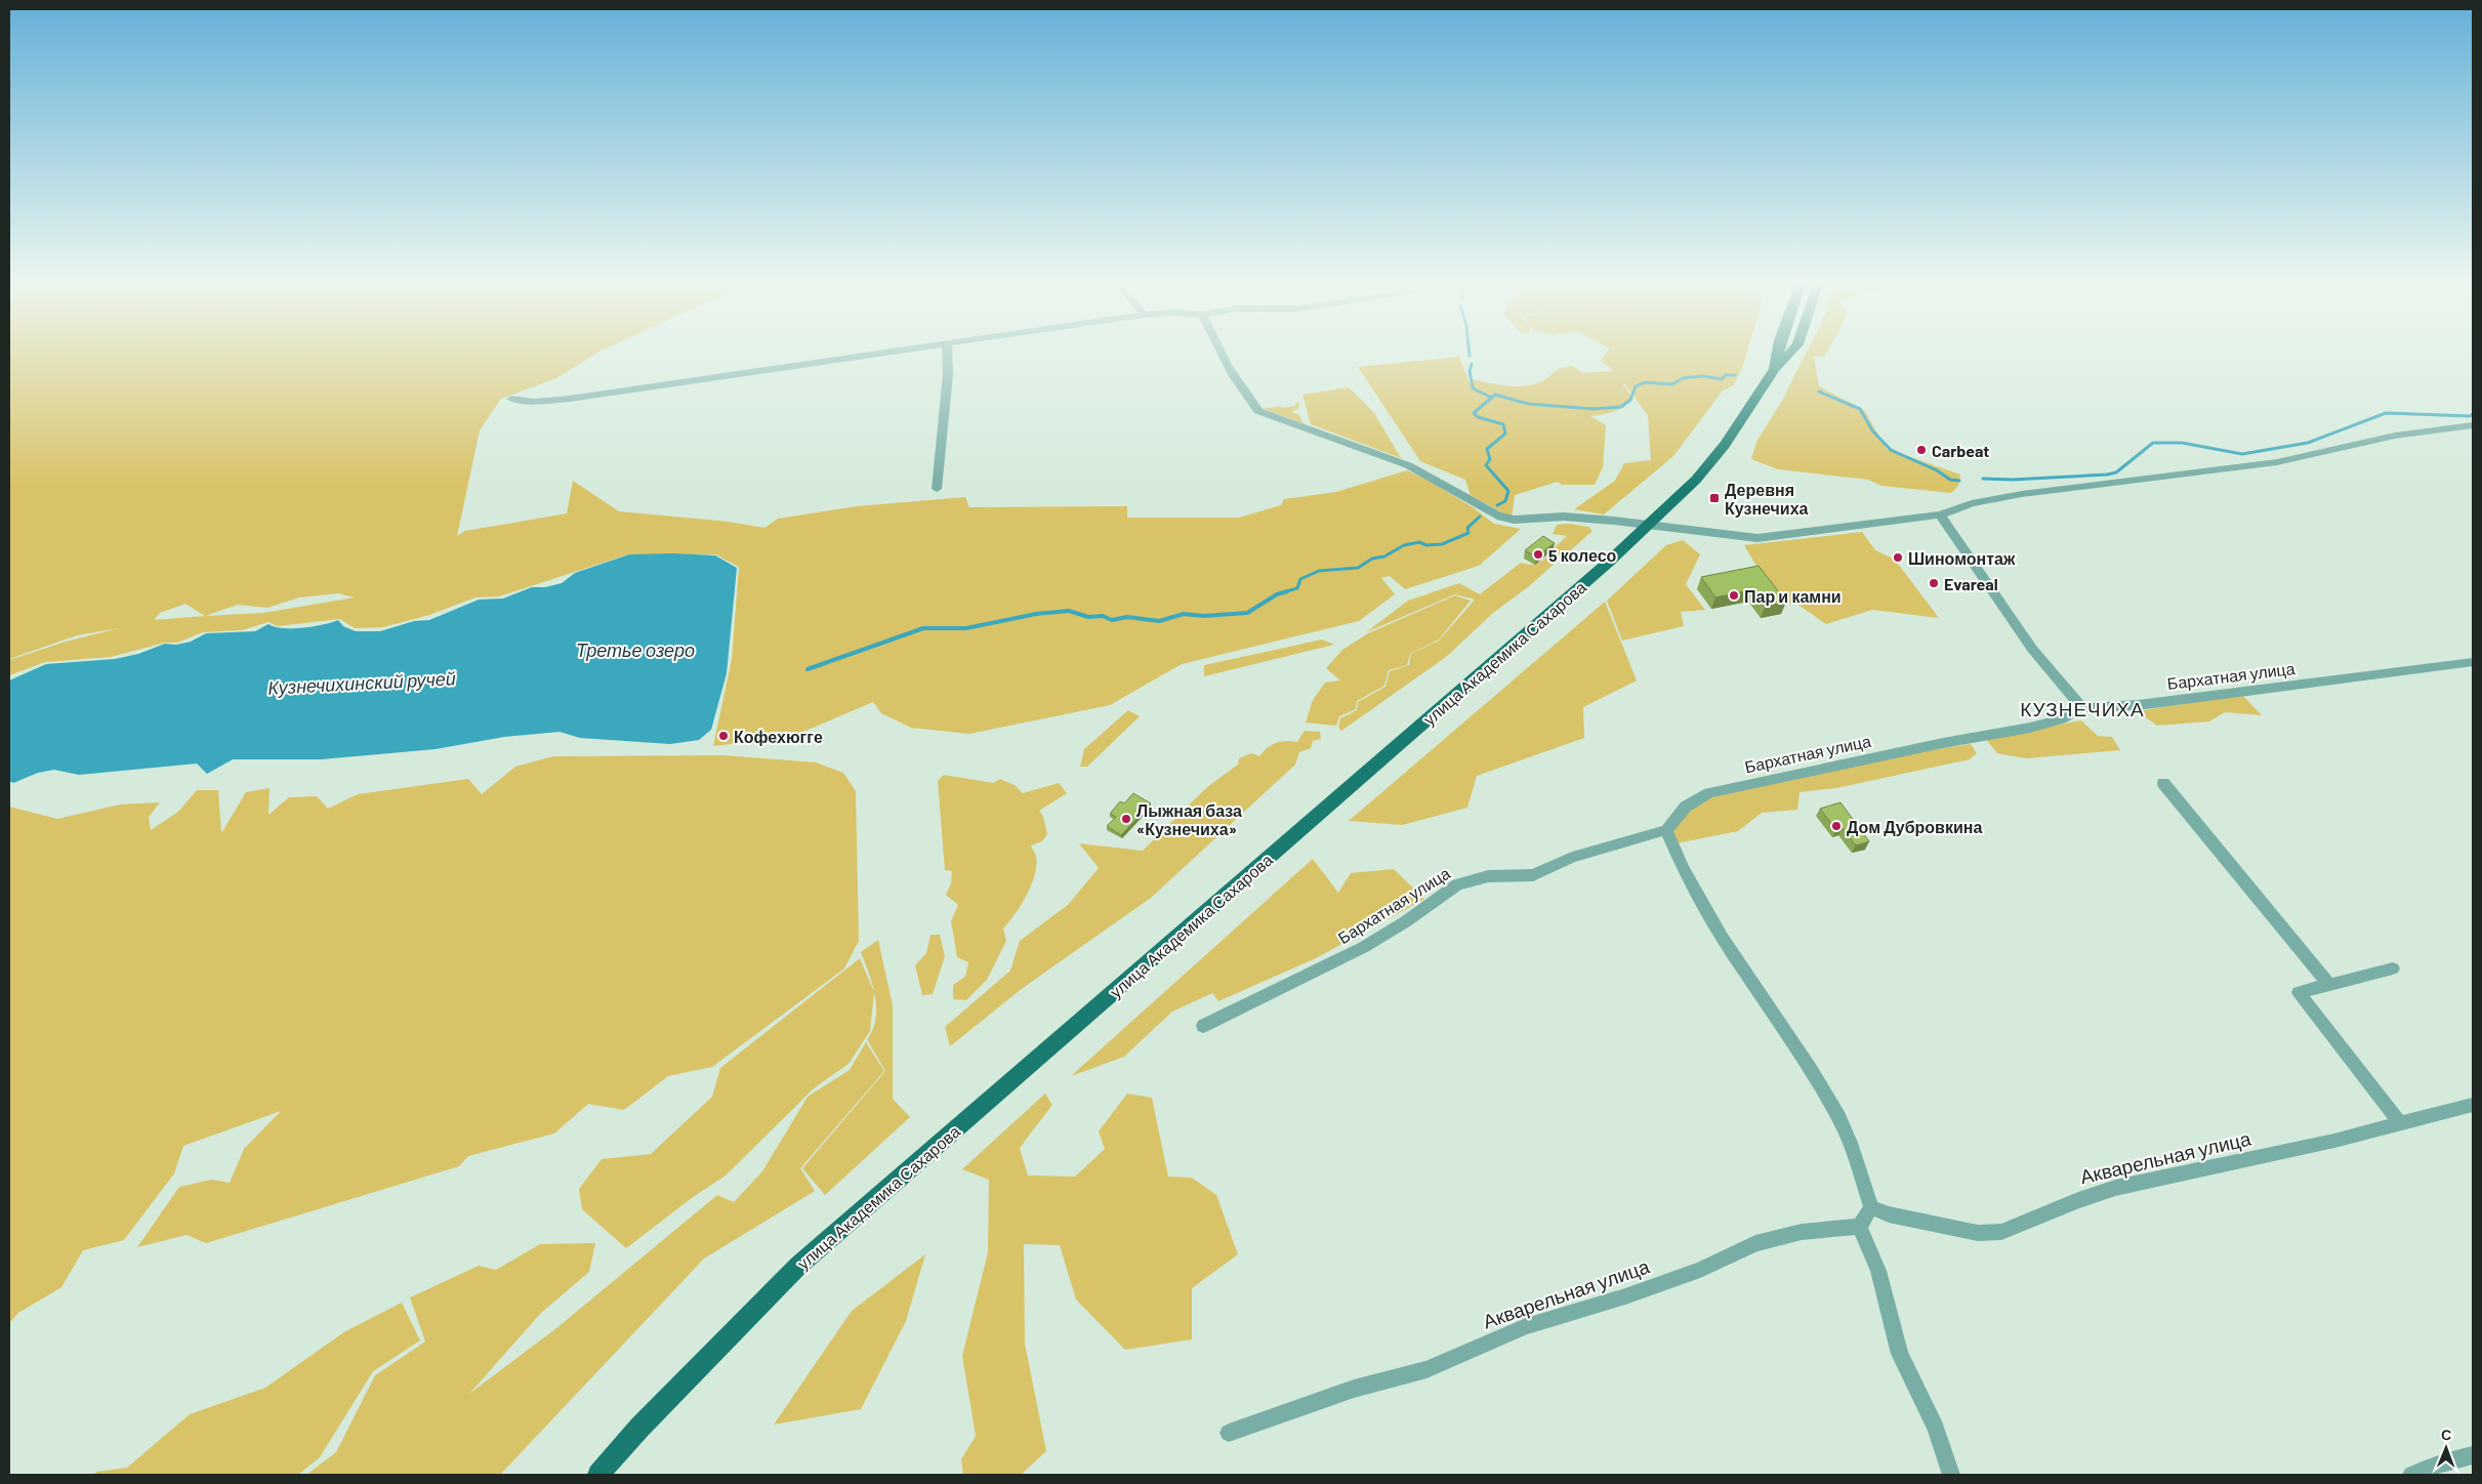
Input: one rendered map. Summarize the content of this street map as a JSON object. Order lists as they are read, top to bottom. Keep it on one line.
{"streets":{"main road":["улица Академика Сахарова"],"street":["Бархатная улица","Акварельная улица"]},"districts":["КУЗНЕЧИХА"],"water":["Третье озеро","Кузнечихинский ручей"],"places":{"other":["Carbeat","5 колесо","Шиномонтаж","Evareal","Пар и камни","Кофехюгге","Лыжная база «Кузнечиха»","Дом Дубровкина"],"transit":["Деревня Кузнечиха"]},"north":"top"}
